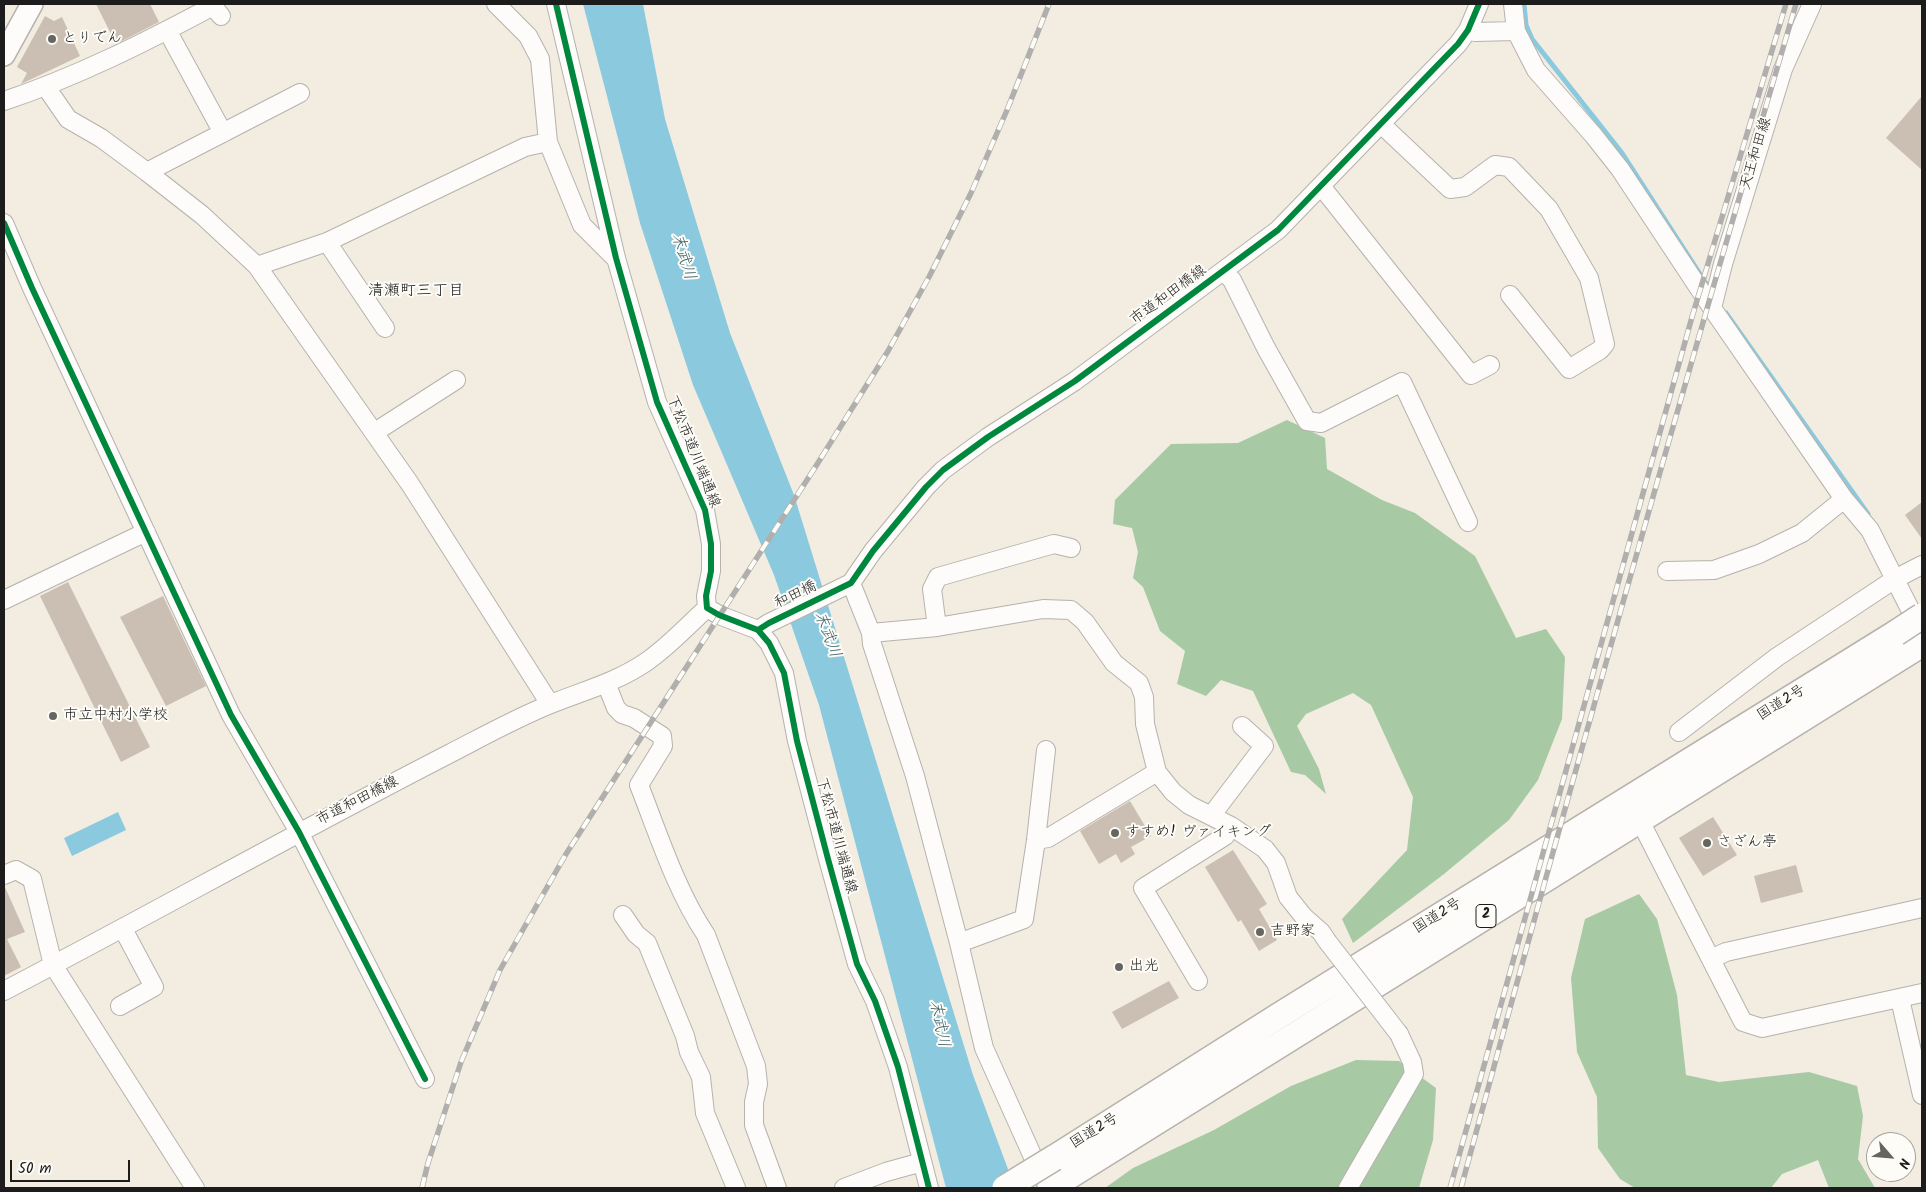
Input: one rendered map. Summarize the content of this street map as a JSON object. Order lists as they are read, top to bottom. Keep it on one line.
{"streets":{"highway":["国道2号","2"],"street":["天王和田線","市道和田橋線","下松市道川端通線","和田橋"]},"crossings":[["市道和田橋線","下松市道川端通線"],["市道和田橋線","和田橋"],["下松市道川端通線","和田橋"]],"districts":["清瀬町三丁目"],"water":["末武川"],"places":["とりでん","市立中村小学校","すすめ! ヴァイキング","さざん亭","吉野家","出光"],"scale_bar":"50 m","north":"bottom right"}
